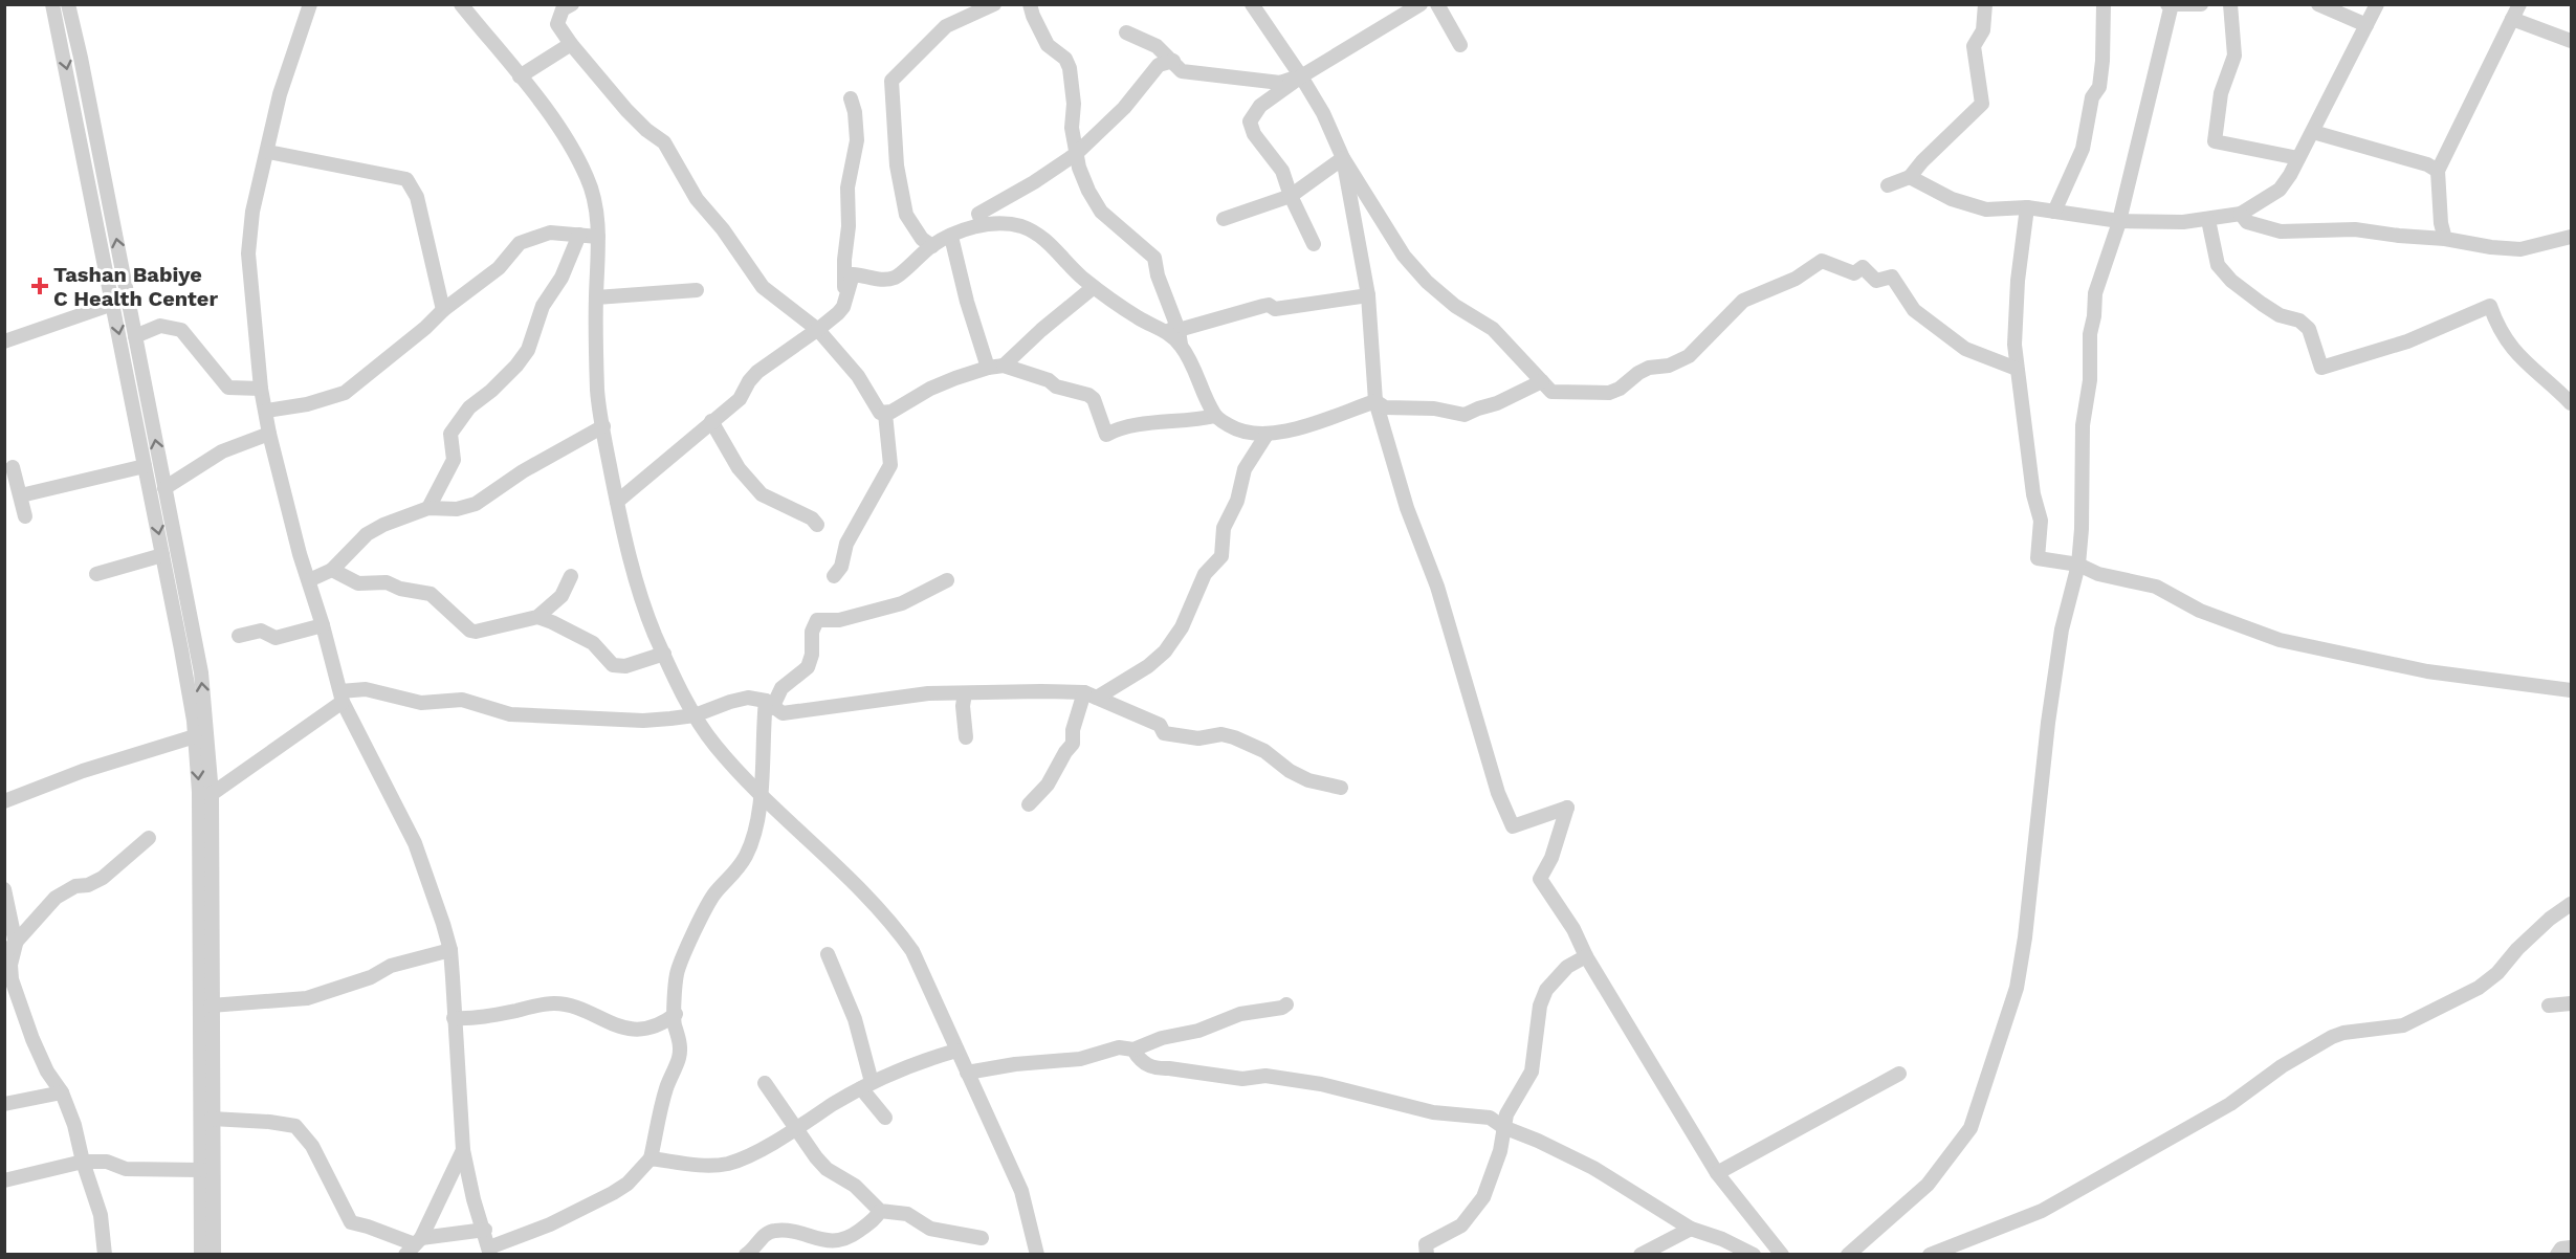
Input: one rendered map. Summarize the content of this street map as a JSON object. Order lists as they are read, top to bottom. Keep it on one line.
{"places":{"health":["Tashan Babiye C Health Center"]}}
